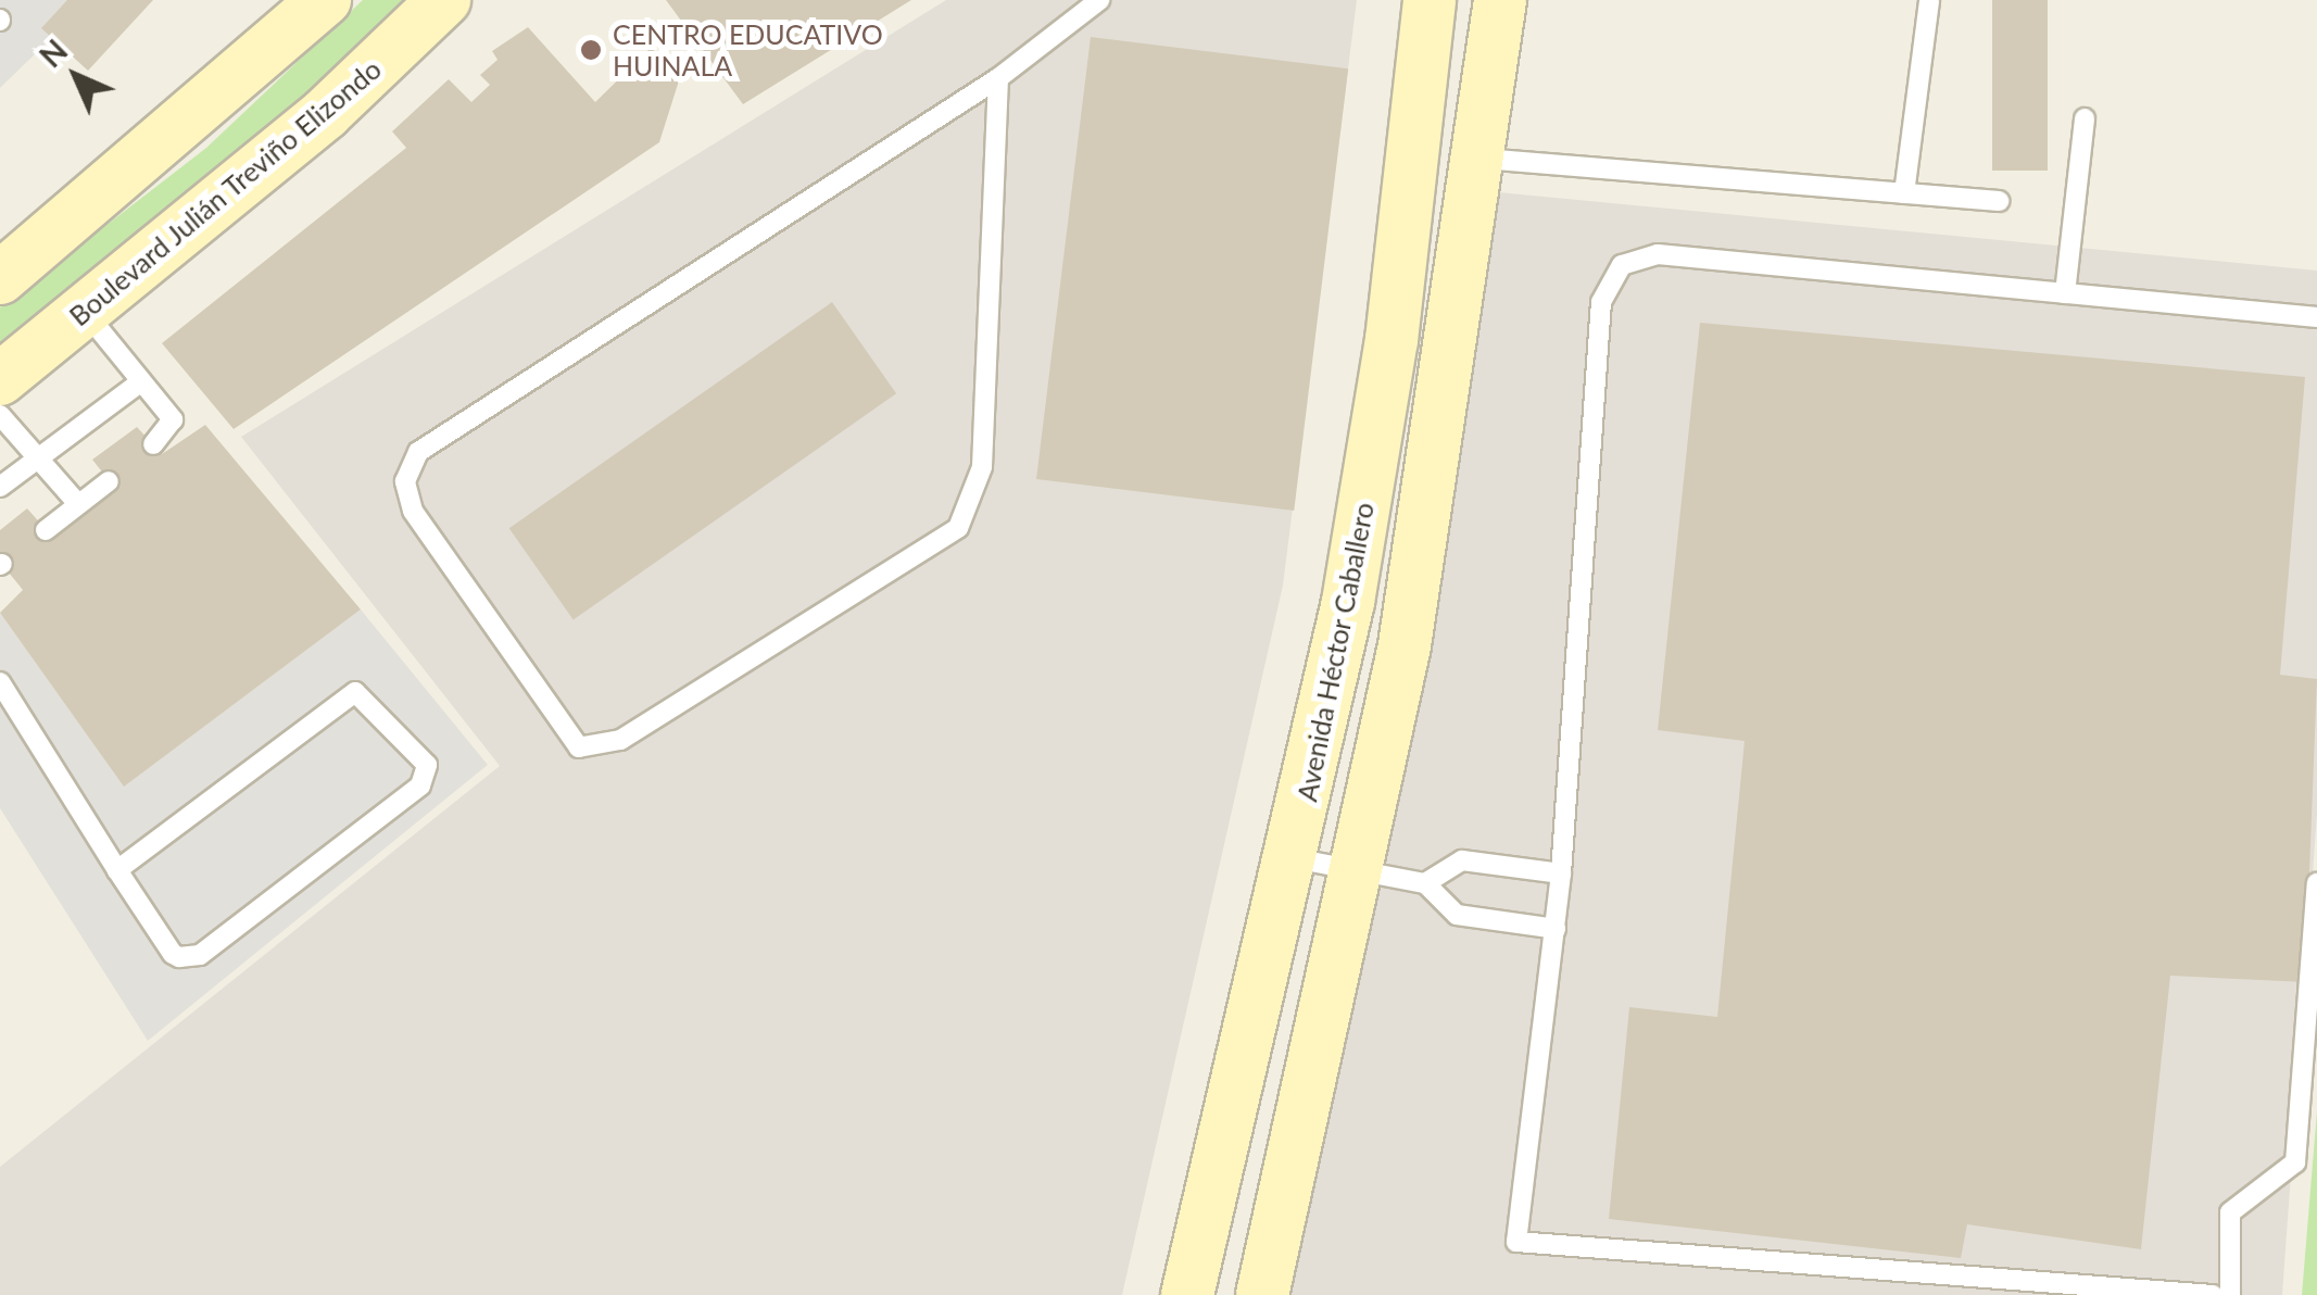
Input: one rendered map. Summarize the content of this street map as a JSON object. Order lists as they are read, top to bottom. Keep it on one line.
{"streets":{"main road":["Boulevard Julián Treviño Elizondo","Avenida Héctor Caballero"]},"places":["CENTRO EDUCATIVO HUINALA"],"north":"top left"}
